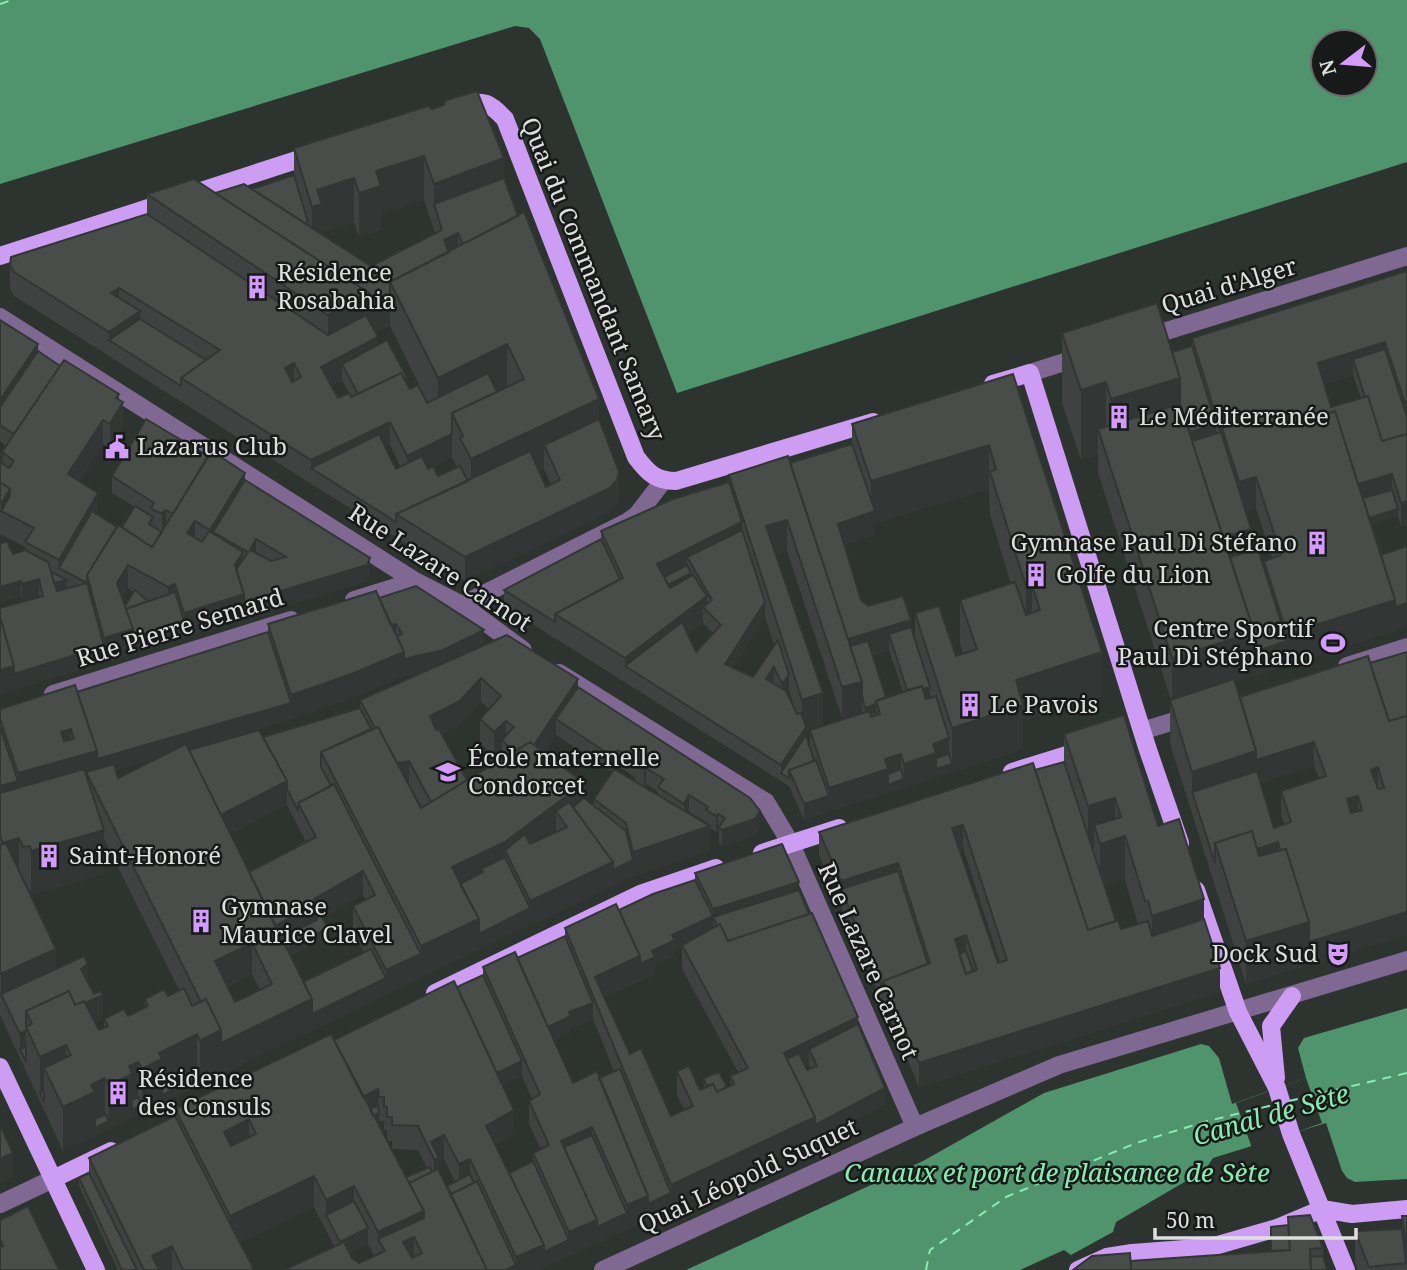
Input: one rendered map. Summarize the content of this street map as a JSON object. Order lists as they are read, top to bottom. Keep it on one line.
{"streets":{"main road":["Quai du Commandant Samary"],"street":["Quai d'Alger","Rue Lazare Carnot","Rue Pierre Semard","Quai Léopold Suquet"]},"crossings":[["Rue Lazare Carnot","Quai Léopold Suquet"]],"water":["Canal de Sète","Canaux et port de plaisance de Sète"],"places":{"building":["Résidence Rosabahia","Le Méditerranée","Gymnase Paul Di Stéfano","Golfe du Lion","Le Pavois","Saint-Honoré","Gymnase Maurice Clavel","Résidence des Consuls"],"public building":["Lazarus Club"],"sports":["Centre Sportif Paul Di Stéphano"],"school or university":["École maternelle Condorcet"],"theatre":["Dock Sud"]},"scale_bar":"50 m","north":"left"}
